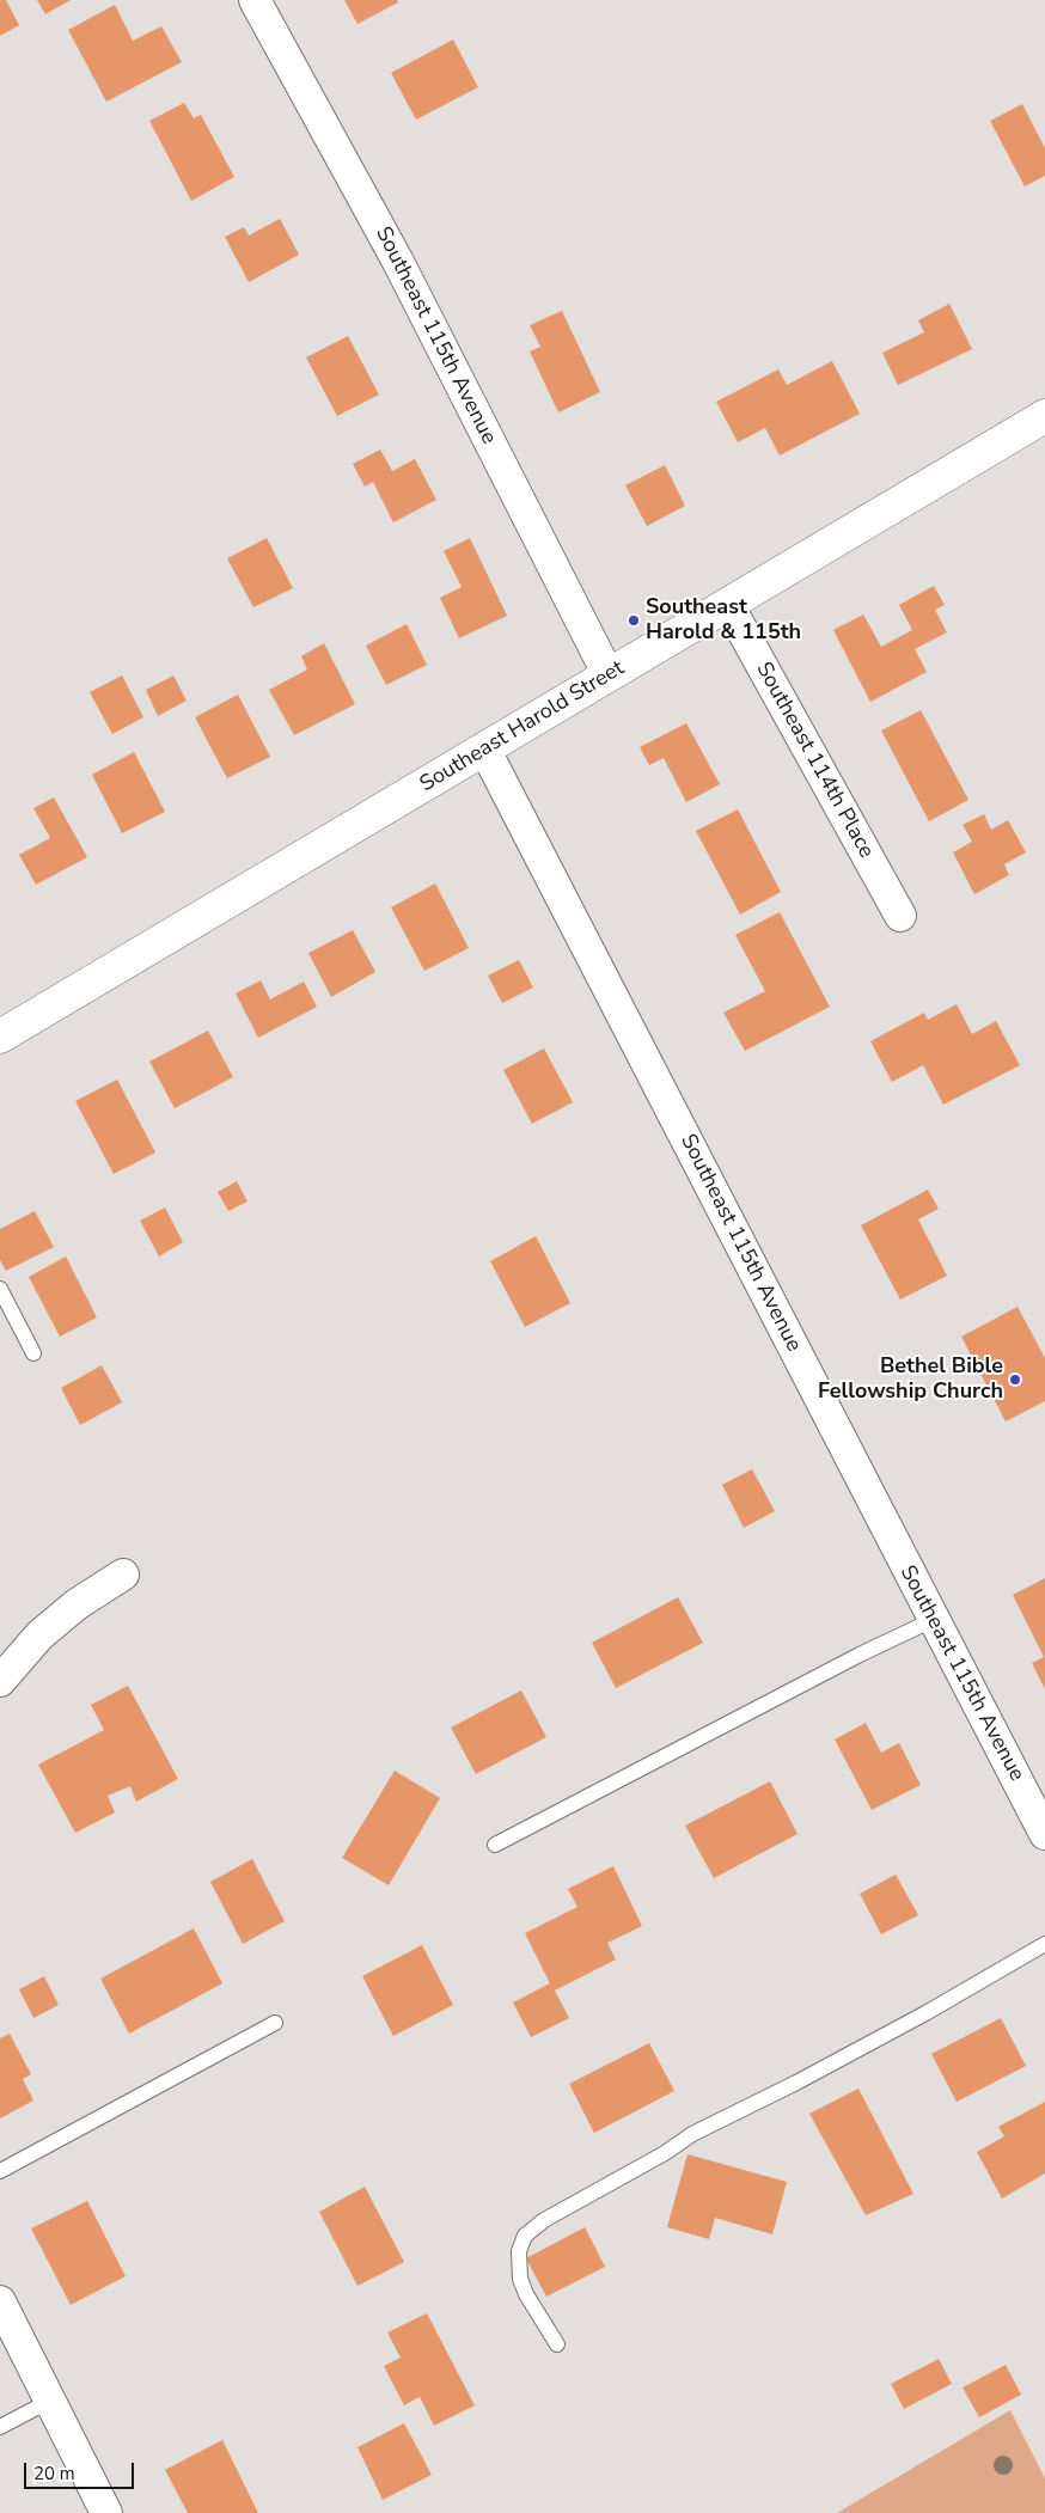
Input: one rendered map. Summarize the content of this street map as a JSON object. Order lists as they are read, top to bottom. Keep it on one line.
{"streets":{"street":["Southeast 115th Avenue","Southeast Harold Street","Southeast 114th Place"]},"crossings":[["Southeast 115th Avenue","Southeast Harold Street"],["Southeast Harold Street","Southeast 114th Place"]],"places":["Southeast Harold & 115th","Bethel Bible Fellowship Church"],"scale_bar":"20 m"}
